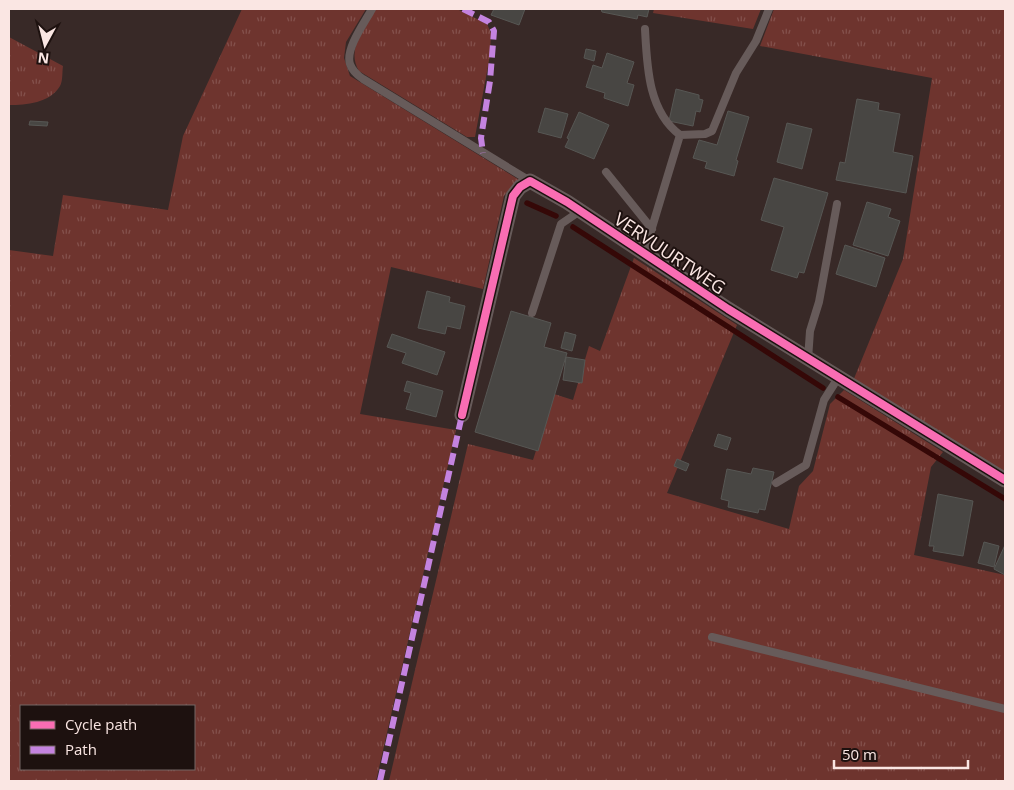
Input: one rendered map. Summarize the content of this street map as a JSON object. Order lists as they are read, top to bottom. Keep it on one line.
{"streets":{"street":["VERVUURTWEG"]},"legend":["Cycle path","Path"],"scale_bar":"50 m","north":"bottom"}
